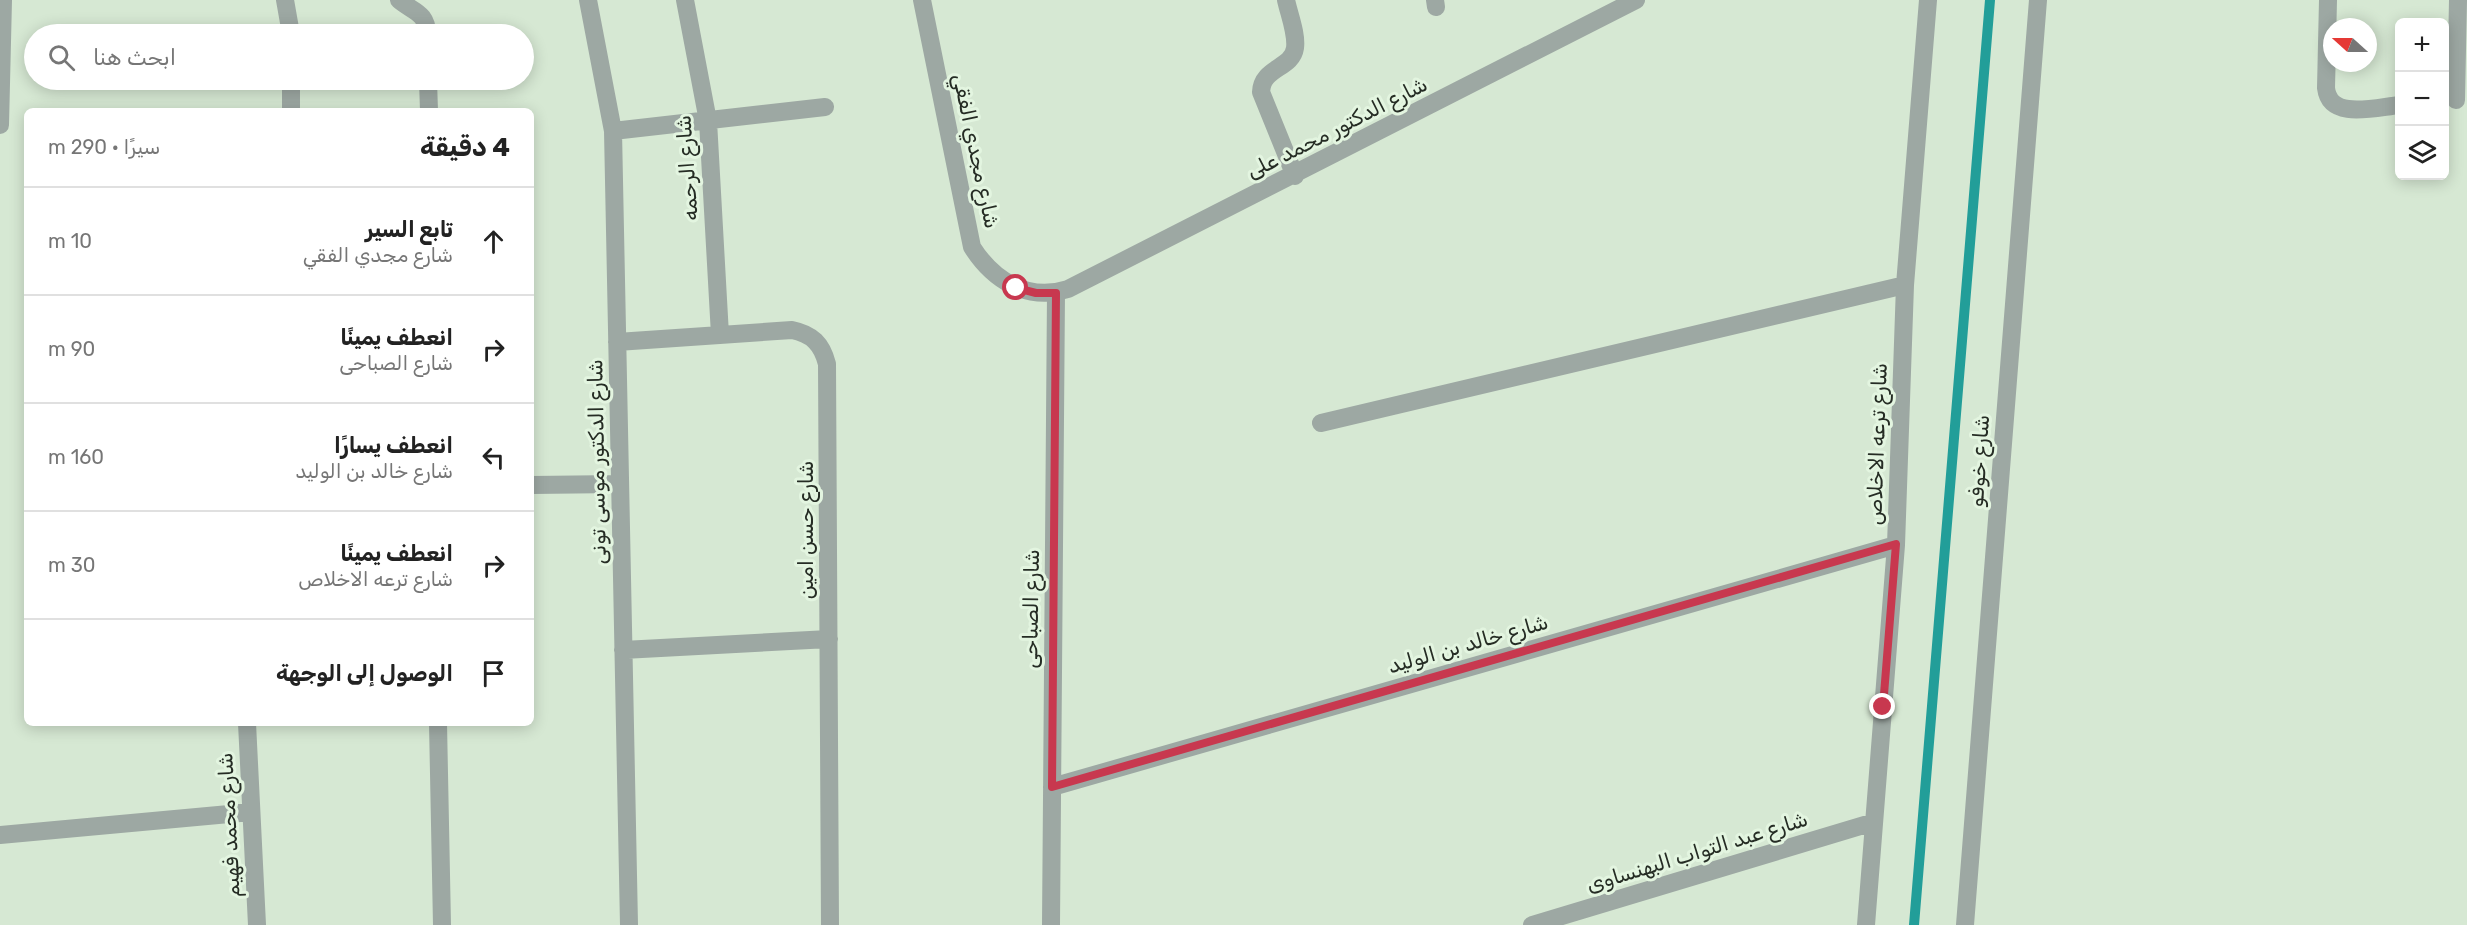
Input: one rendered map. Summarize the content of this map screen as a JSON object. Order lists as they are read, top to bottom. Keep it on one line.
{"streets":{"street":["شارع الدكتور محمد على","شارع مجدي الفقي","شارع الرحمه","شارع ترعه الاخلاص","شارع خوفو","شارع الدكتور موسى تونى","شارع حسن امين","شارع الصباحى","شارع خالد بن الوليد","شارع محمد فهيم","شارع عبد التواب البهنساوى"]},"crossings":[["شارع الدكتور محمد على","شارع مجدي الفقي"],["شارع الدكتور محمد على","شارع الصباحى"],["شارع مجدي الفقي","شارع الصباحى"],["شارع الرحمه","شارع حسن امين"],["شارع ترعه الاخلاص","شارع خالد بن الوليد"],["شارع ترعه الاخلاص","شارع عبد التواب البهنساوى"],["شارع الدكتور موسى تونى","شارع حسن امين"],["شارع الصباحى","شارع خالد بن الوليد"]],"north":"left","page":{"map_buttons":["+","−"],"search":"ابحث هنا","heading":["4 دقيقة","سيرًا · 290 m"],"list":[["تابع السير","شارع مجدي الفقي","10 m"],["انعطف يمينًا","شارع الصباحى","90 m"],["انعطف يسارًا","شارع خالد بن الوليد","160 m"],["انعطف يمينًا","شارع ترعه الاخلاص","30 m"],"الوصول إلى الوجهة"]}}
